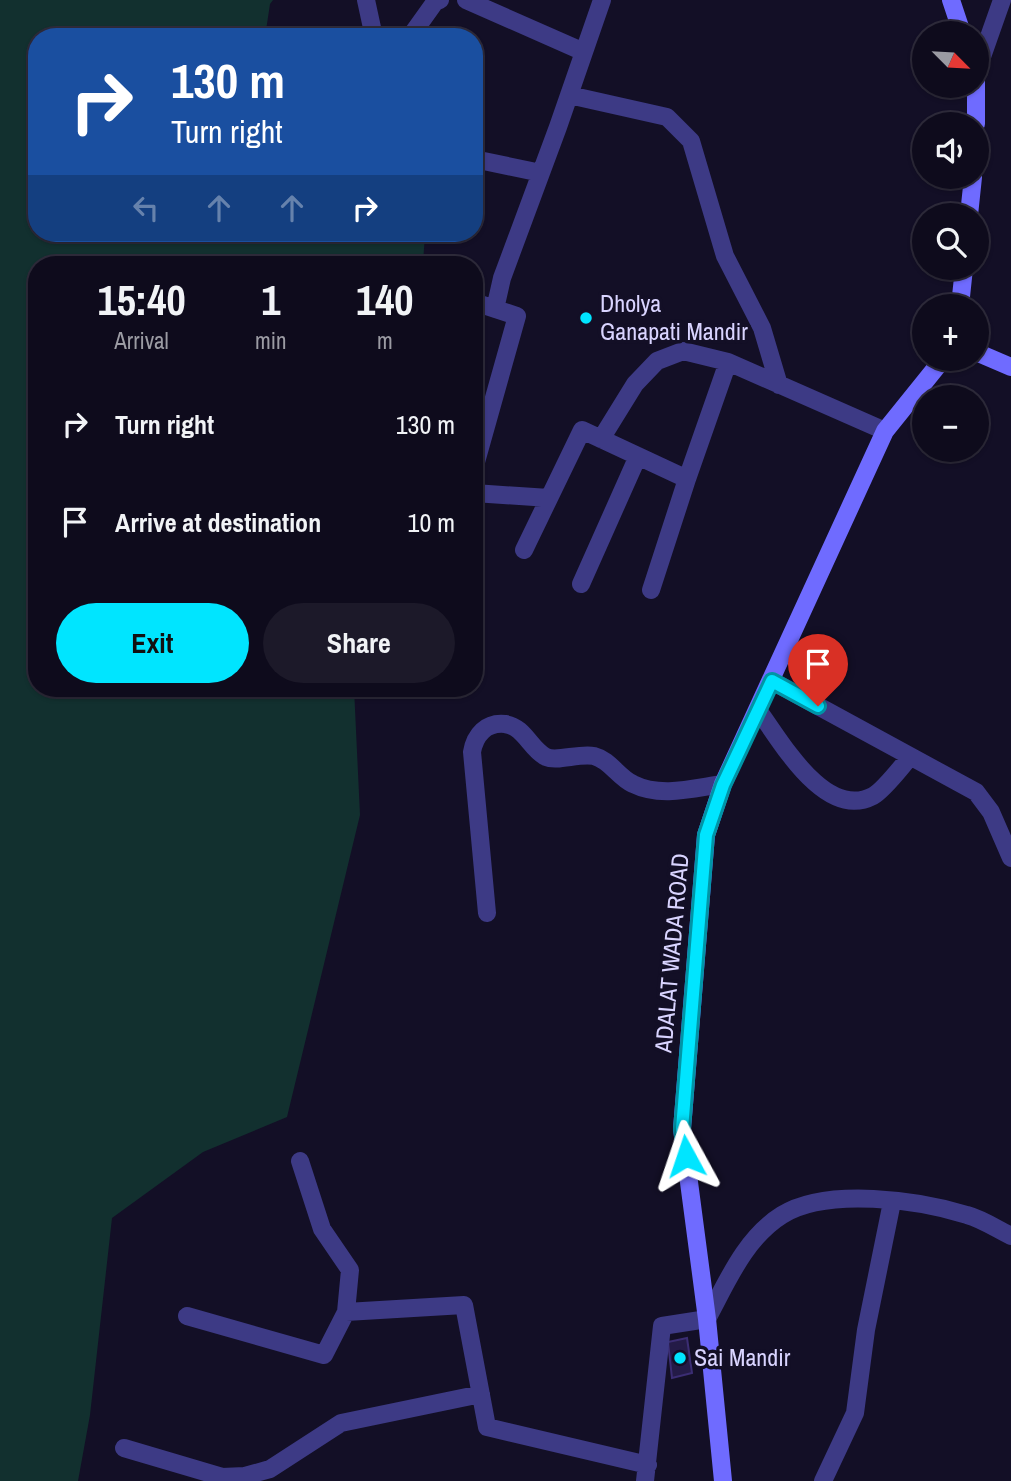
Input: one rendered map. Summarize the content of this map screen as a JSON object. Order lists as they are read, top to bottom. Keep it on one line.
{"streets":{"main road":["ADALAT WADA ROAD"]},"places":["Dholya Ganapati Mandir","Sai Mandir"],"north":"bottom right","page":{"map_buttons":["+","−"],"turn":["130 m","Turn right"],"eta":["15:40","Arrival","1","min","140","m"],"list":[{"name":"Turn right","value":"130 m"},{"name":"Arrive at destination","value":"10 m"}],"buttons":["Exit","Share"]}}
